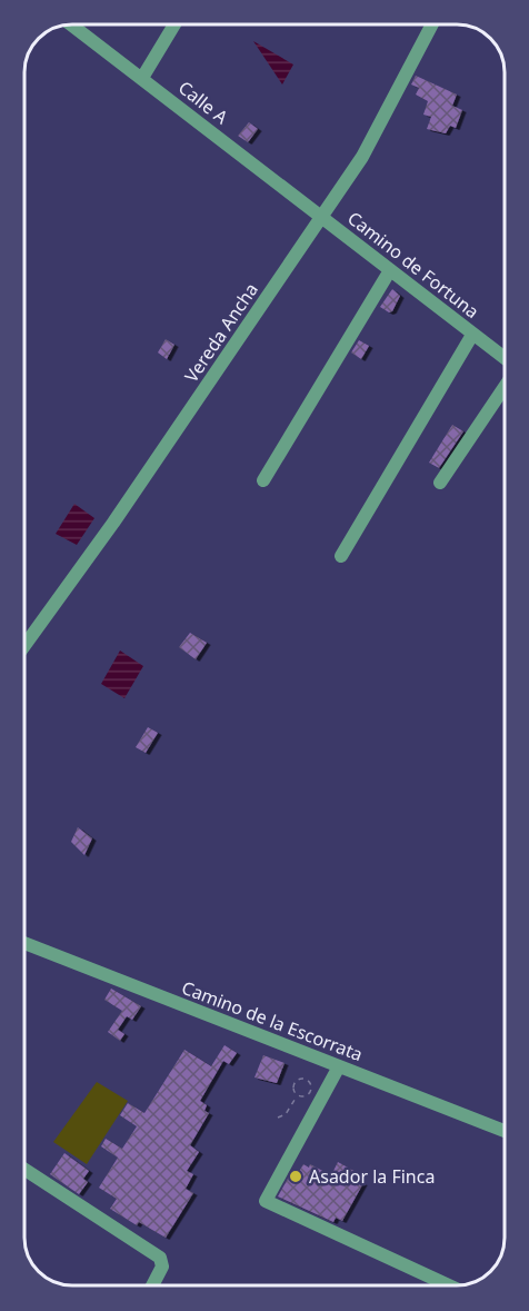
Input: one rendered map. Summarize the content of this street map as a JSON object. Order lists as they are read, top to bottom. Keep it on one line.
{"streets":{"street":["Calle A","Camino de Fortuna","Vereda Ancha","Camino de la Escorrata"]},"crossings":[["Calle A","Camino de Fortuna"],["Calle A","Vereda Ancha"],["Camino de Fortuna","Vereda Ancha"]],"places":["Asador la Finca"]}
